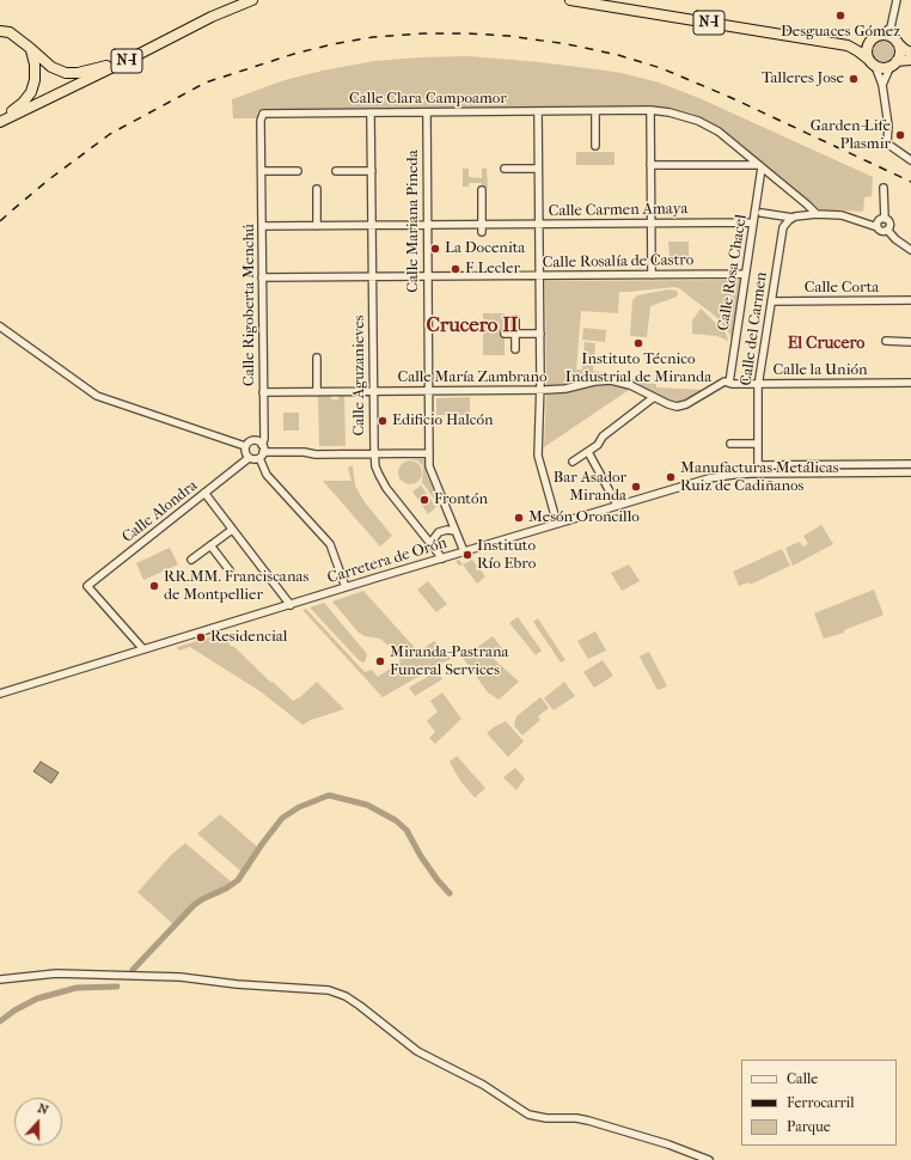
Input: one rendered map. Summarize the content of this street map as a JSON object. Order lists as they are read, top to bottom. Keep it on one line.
{"streets":{"highway":["N-I"],"street":["Calle Clara Campoamor","Calle Carmen Amaya","Calle Mariana Pineda","Calle Rosalía de Castro","Calle Rosa Chacel","Calle Corta","Calle Rigoberta Menchú","Calle del Carmen","Calle la Unión","Calle Aguzanieves","Calle María Zambrano","Calle Alondra","Carretera de Orón"]},"crossings":[["Calle Clara Campoamor","Calle Mariana Pineda"],["Calle Clara Campoamor","Calle Rosa Chacel"],["Calle Clara Campoamor","Calle Rigoberta Menchú"],["Calle Clara Campoamor","Calle Aguzanieves"],["Calle Carmen Amaya","Calle Mariana Pineda"],["Calle Carmen Amaya","Calle Rosa Chacel"],["Calle Carmen Amaya","Calle Rigoberta Menchú"],["Calle Carmen Amaya","Calle Aguzanieves"],["Calle Mariana Pineda","Calle Rosalía de Castro"],["Calle Mariana Pineda","Calle María Zambrano"],["Calle Mariana Pineda","Carretera de Orón"],["Calle Rosalía de Castro","Calle Rosa Chacel"],["Calle Rosalía de Castro","Calle Rigoberta Menchú"],["Calle Rosalía de Castro","Calle Aguzanieves"],["Calle Rosa Chacel","Calle la Unión"],["Calle Rosa Chacel","Calle María Zambrano"],["Calle Corta","Calle del Carmen"],["Calle Rigoberta Menchú","Calle María Zambrano"],["Calle Rigoberta Menchú","Calle Alondra"],["Calle del Carmen","Calle la Unión"],["Calle del Carmen","Carretera de Orón"],["Calle la Unión","Calle María Zambrano"],["Calle Aguzanieves","Calle María Zambrano"],["Calle Aguzanieves","Carretera de Orón"],["Calle Alondra","Carretera de Orón"]],"districts":["Crucero II","El Crucero"],"places":["Desguaces Gómez","Talleres Jose","Garden-Life Plasmir","La Docenita","E.Lecler","Instituto Técnico Industrial de Miranda","Edificio Halcón","Manufacturas Metálicas Ruiz de Cadiñanos","Bar Asador Miranda","Frontón","Mesón Oroncillo","Instituto Río Ebro","RR.MM. Franciscanas de Montpellier","Residencial","Miranda-Pastrana Funeral Services"],"legend":["Calle","Ferrocarril","Parque"],"north":"top"}
